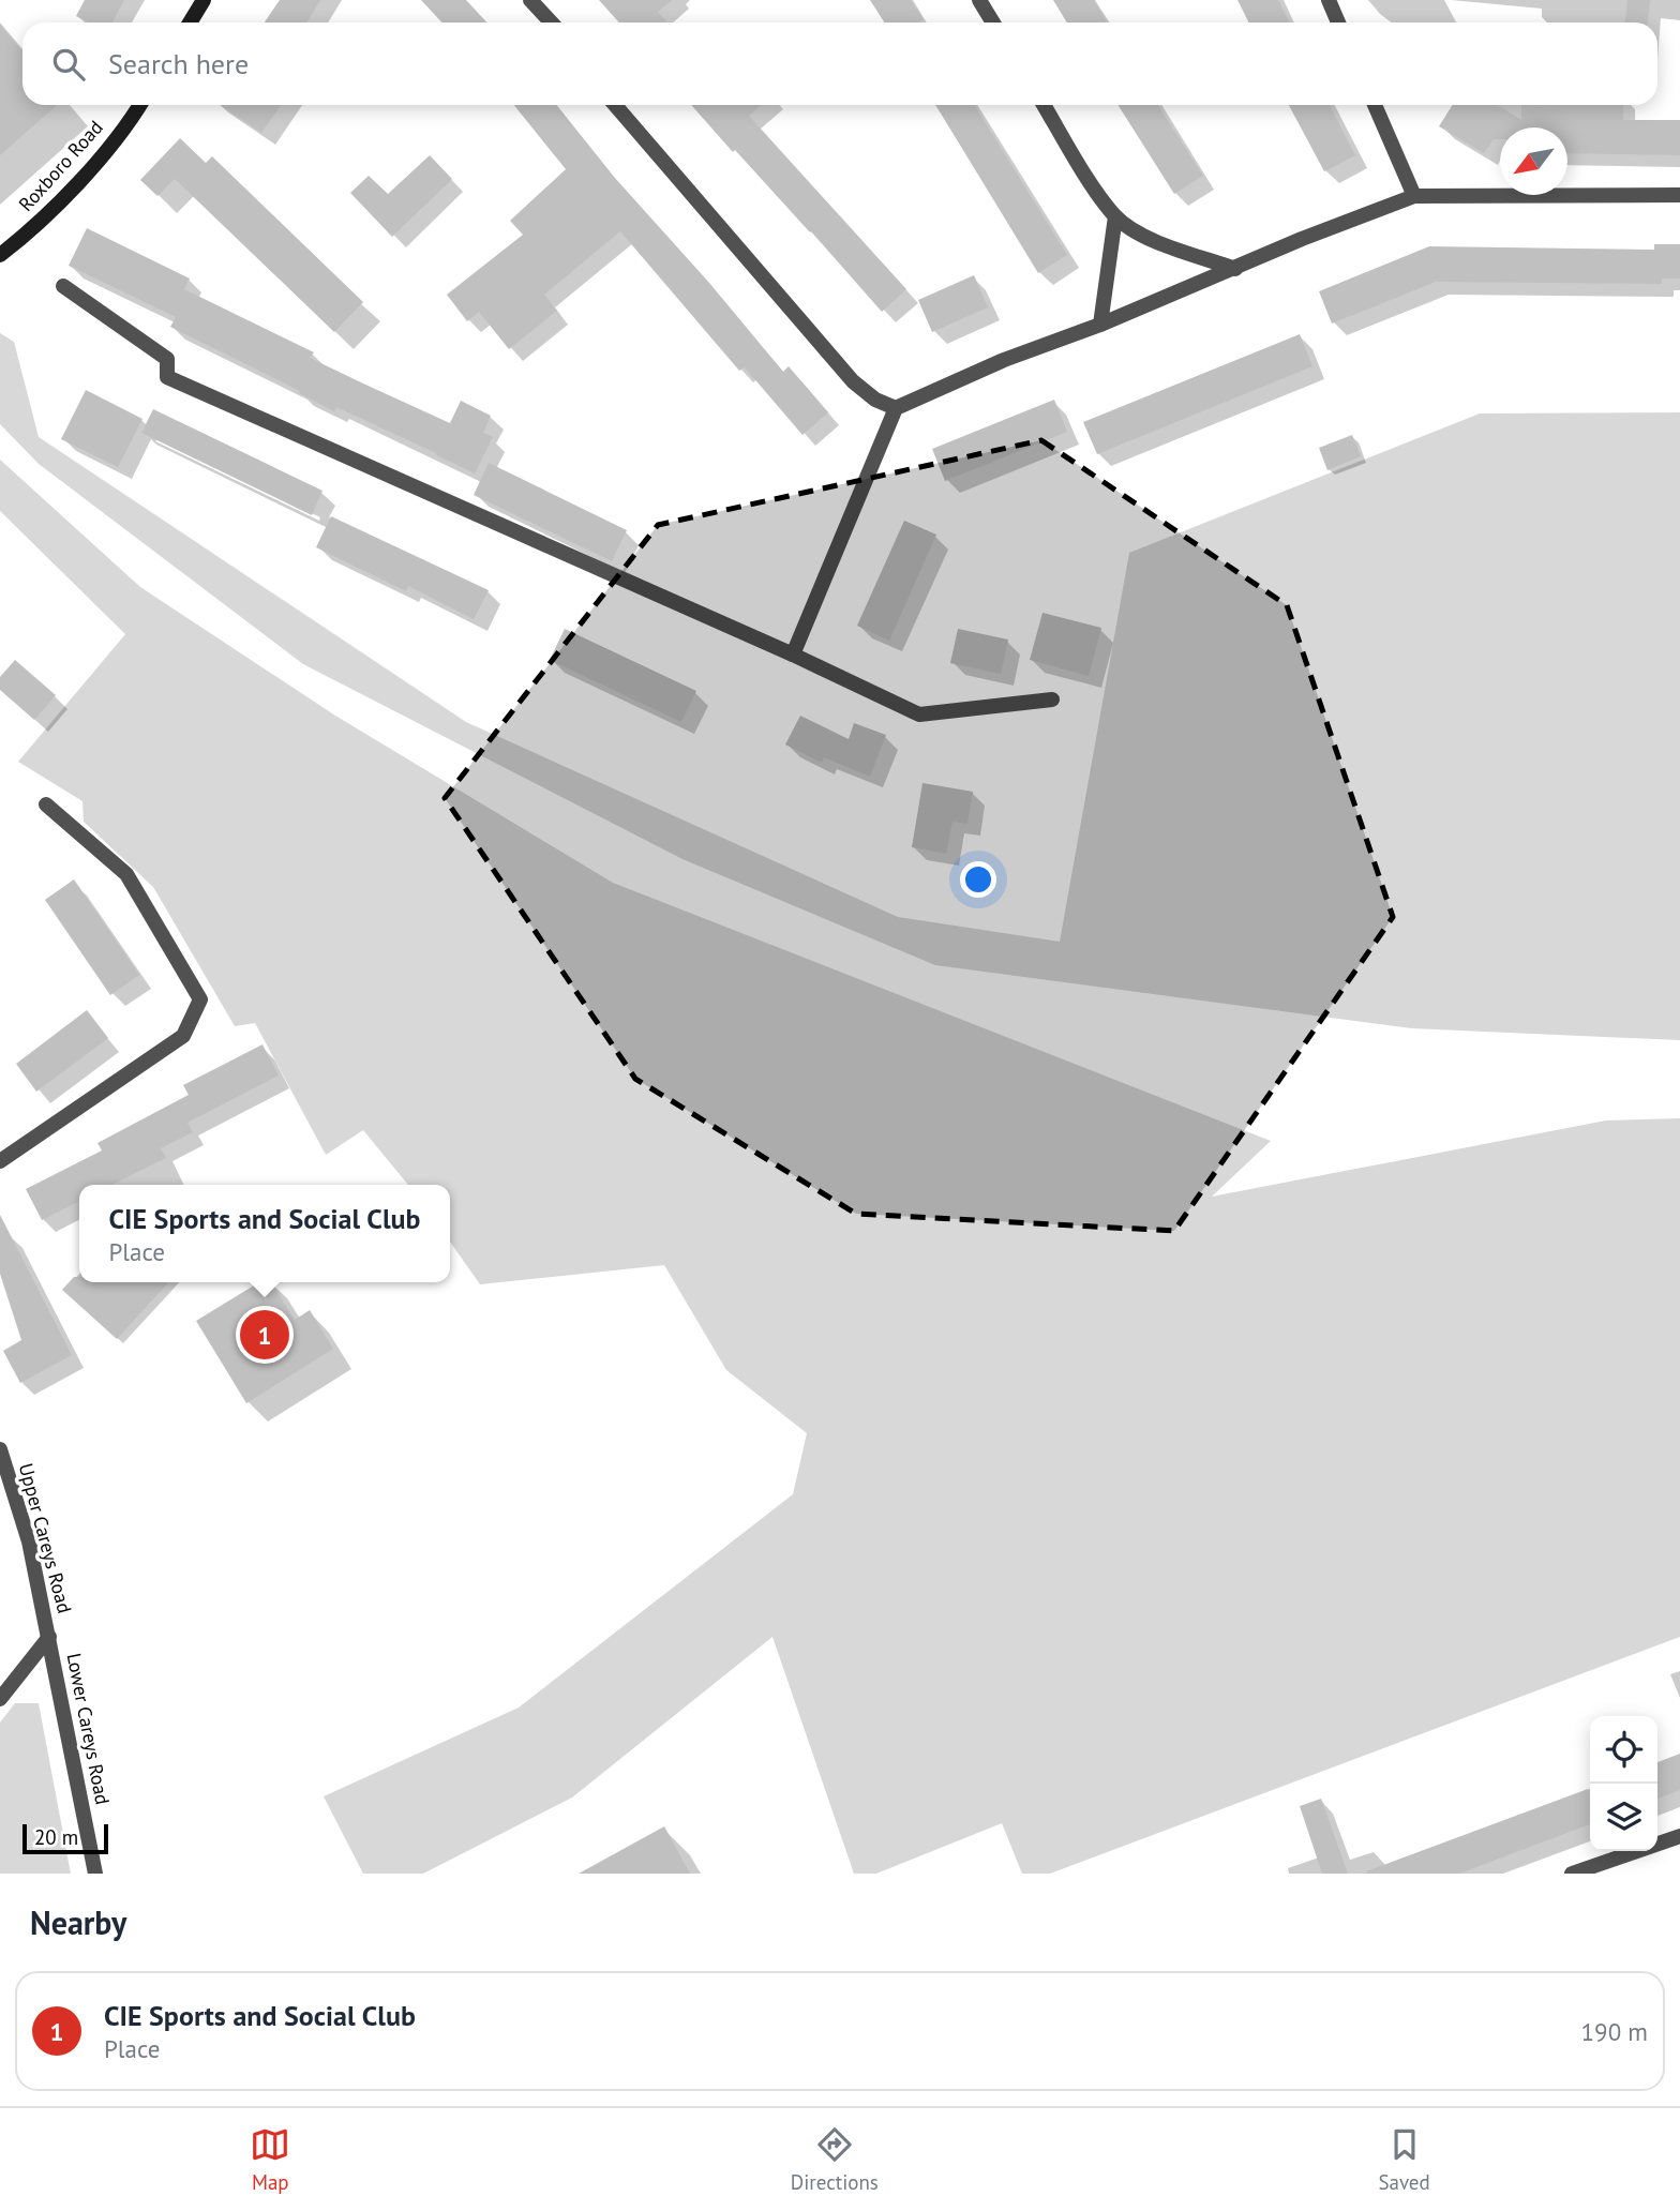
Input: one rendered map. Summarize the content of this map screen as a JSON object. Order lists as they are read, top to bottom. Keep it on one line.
{"streets":{"main road":["Roxboro Road"],"street":["Upper Careys Road","Lower Careys Road"]},"crossings":[["Upper Careys Road","Lower Careys Road"]],"scale_bar":"20 m","north":"bottom left","page":{"search":"Search here","popup":["CIE Sports and Social Club","Place"],"pins":"1","scale":"20 m","heading":"Nearby","list":[{"mark":"1","name":"CIE Sports and Social Club","note":"Place","value":"190 m"}],"nav":["Map","Directions","Saved"]}}
